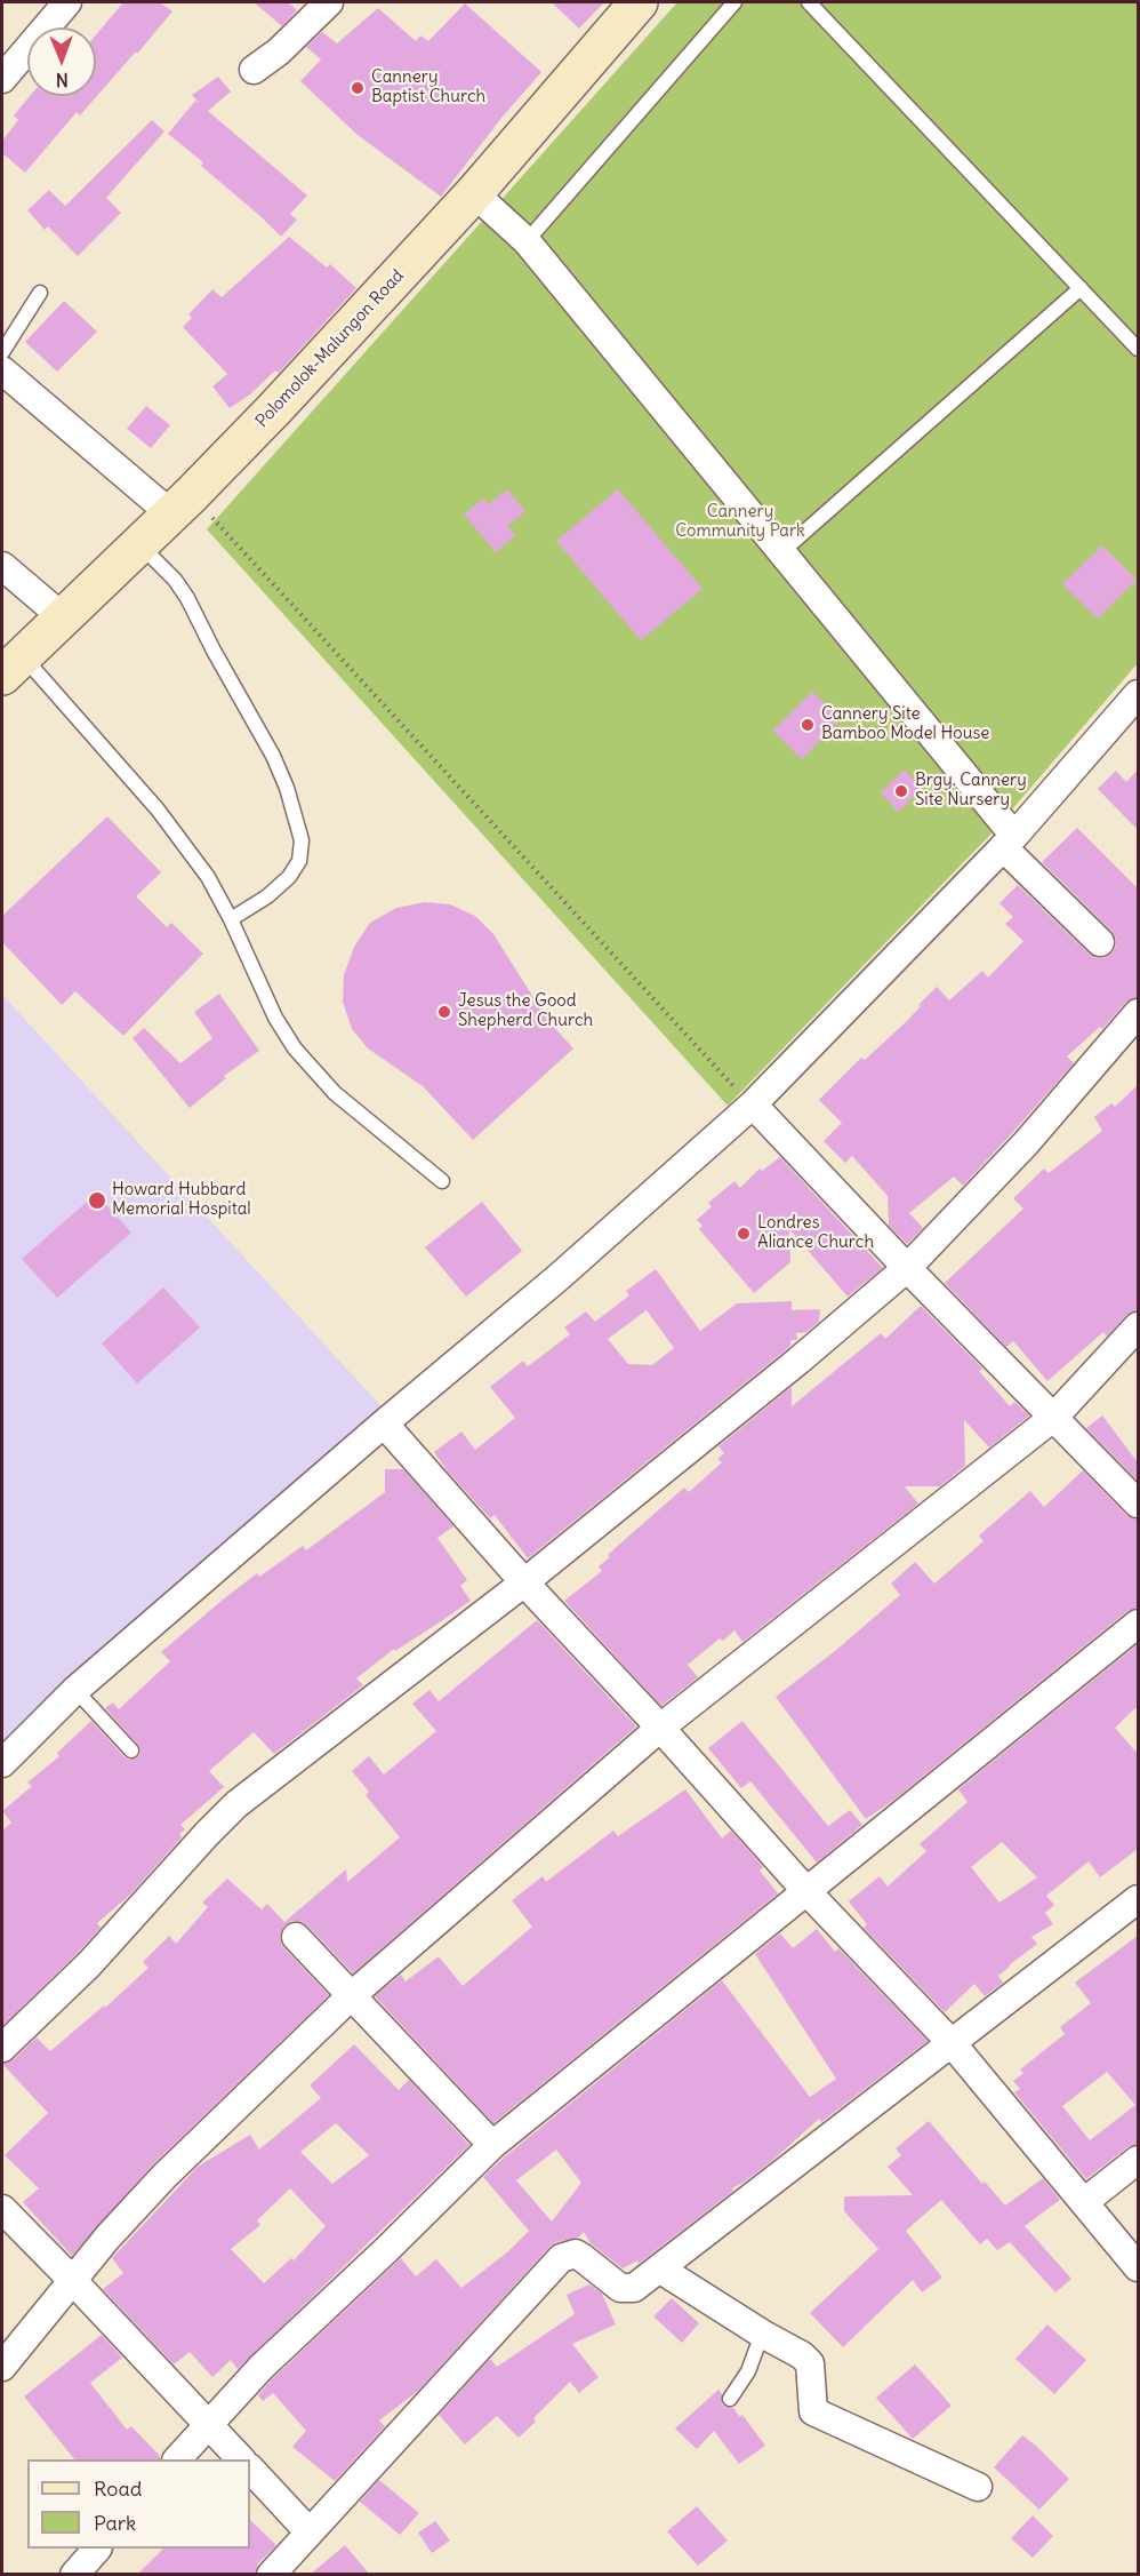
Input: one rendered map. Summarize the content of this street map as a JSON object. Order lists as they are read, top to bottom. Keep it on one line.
{"streets":{"main road":["Polomolok-Malungon Road"]},"parks":["Cannery Community Park"],"places":["Cannery Baptist Church","Cannery Site Bamboo Model House","Brgy. Cannery Site Nursery","Jesus the Good Shepherd Church","Howard Hubbard Memorial Hospital","Londres Aliance Church"],"legend":["Road","Park"],"north":"bottom"}
